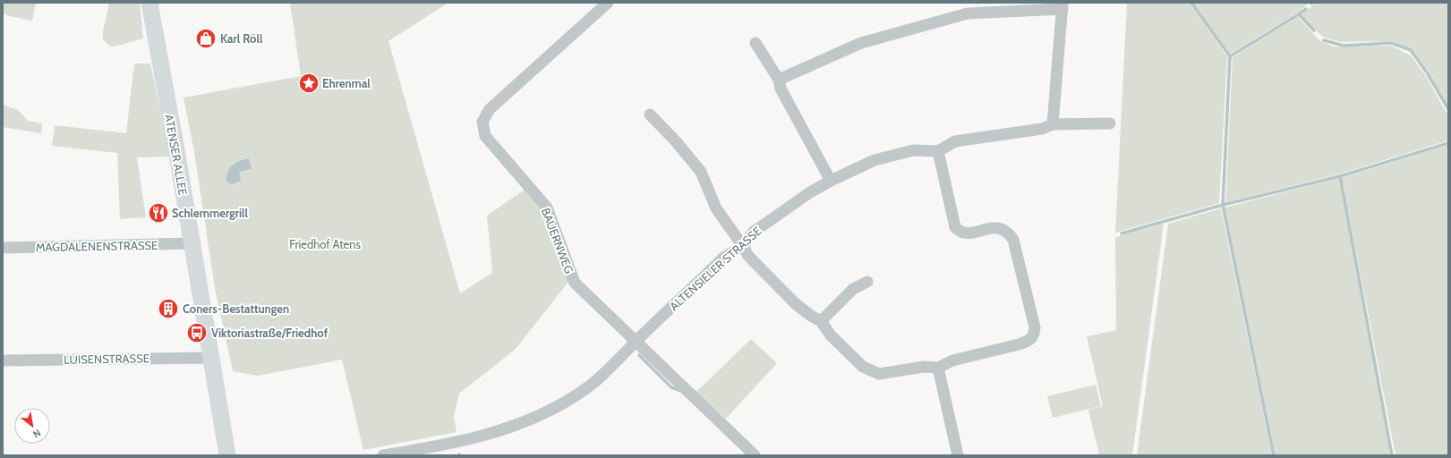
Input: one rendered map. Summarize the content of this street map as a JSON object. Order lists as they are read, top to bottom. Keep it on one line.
{"streets":{"street":["ATENSER ALLEE","BAUERNWEG","MAGDALENENSTRASSE","ALTENSIELER STRASSE","LUISENSTRASSE"]},"crossings":[["ATENSER ALLEE","MAGDALENENSTRASSE"],["ATENSER ALLEE","LUISENSTRASSE"],["BAUERNWEG","ALTENSIELER STRASSE"]],"parks":["Friedhof Atens"],"places":{"shop":["Karl Röll"],"place":["Ehrenmal"],"restaurant":["Schlemmergrill"],"building":["Coners-Bestattungen"],"bus stop":["Viktoriastraße/Friedhof"]},"north":"bottom right"}
